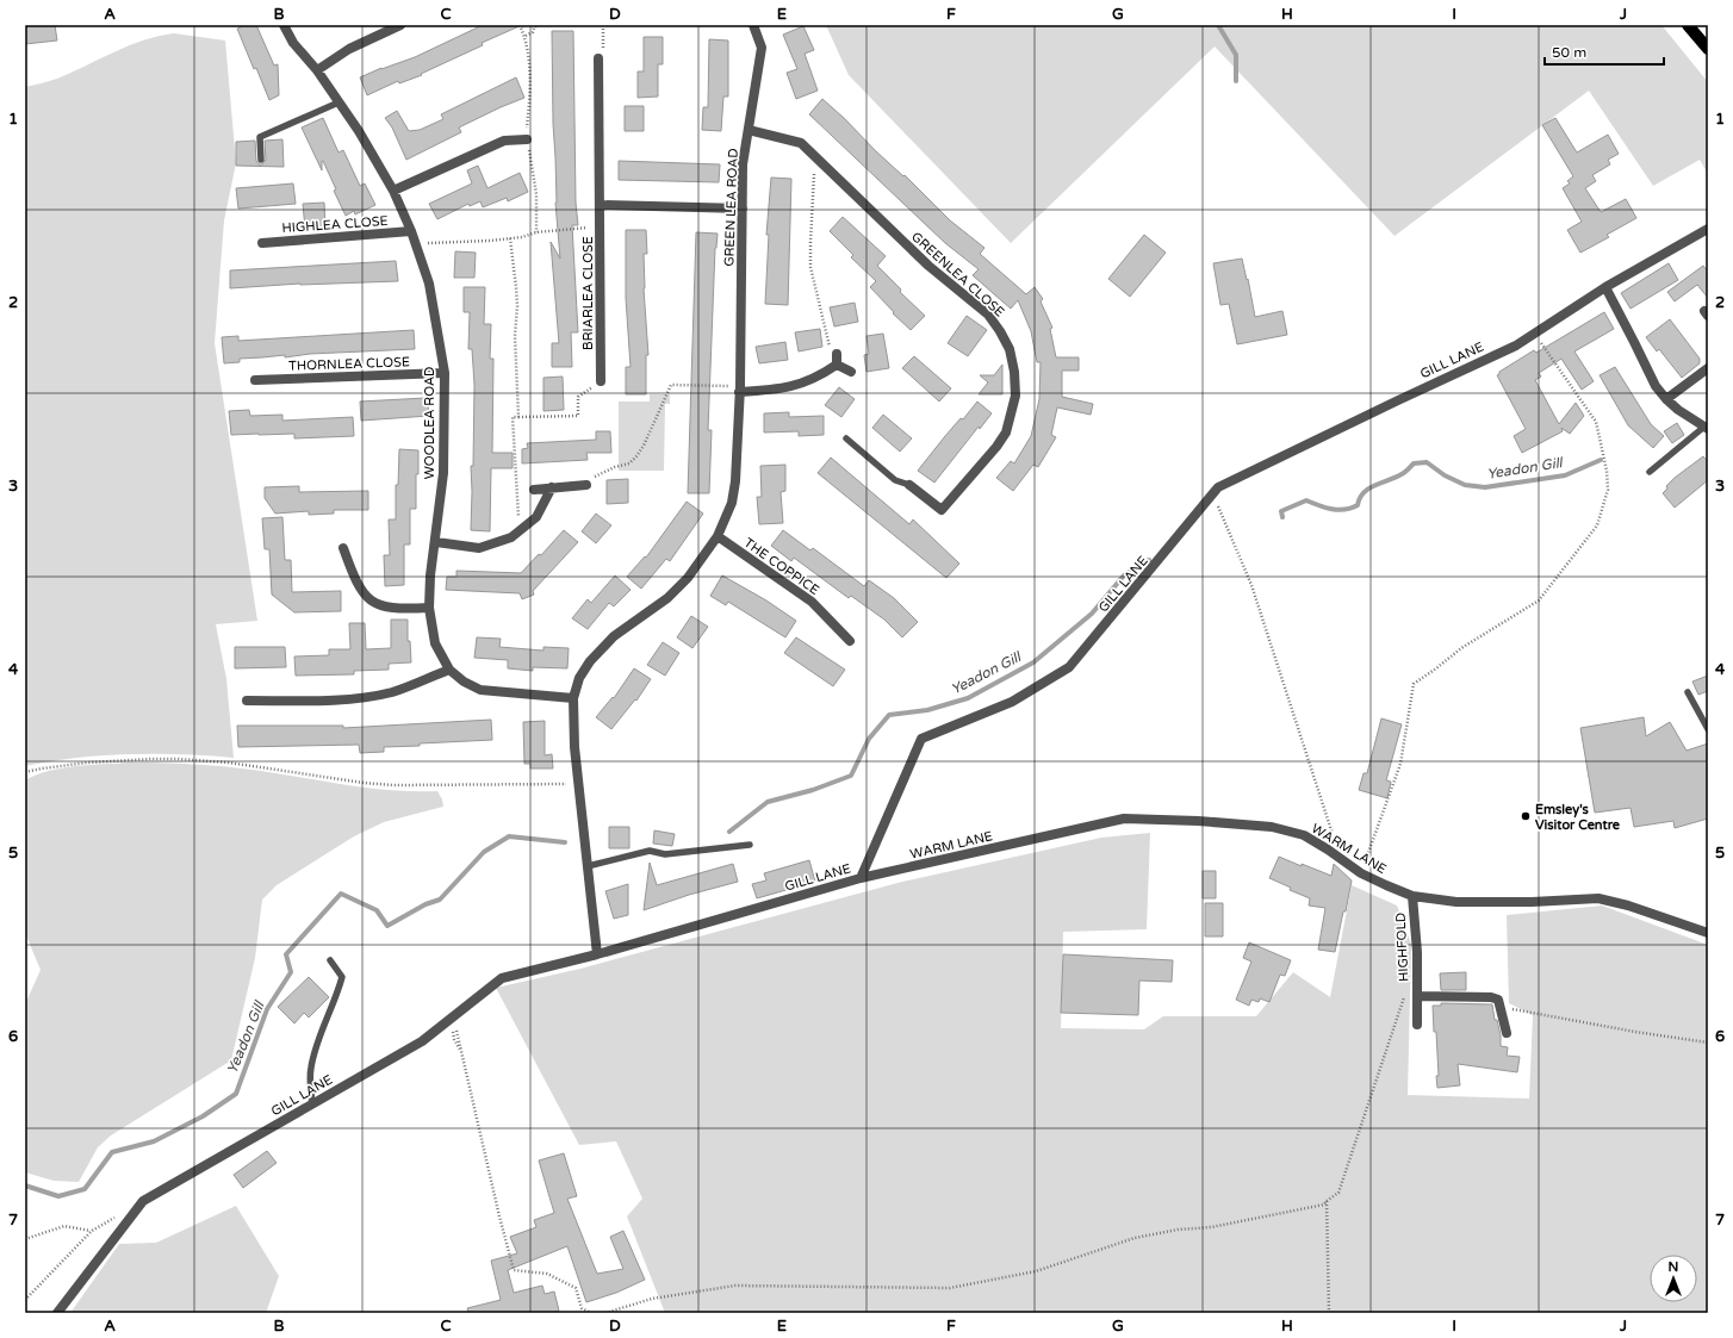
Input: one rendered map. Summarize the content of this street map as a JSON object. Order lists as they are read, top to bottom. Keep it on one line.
{"streets":{"street":["GREEN LEA ROAD","HIGHLEA CLOSE","GREENLEA CLOSE","BRIARLEA CLOSE","GILL LANE","THORNLEA CLOSE","WOODLEA ROAD","THE COPPICE","WARM LANE","HIGHFOLD"]},"crossings":[["GREEN LEA ROAD","GREENLEA CLOSE"],["GREEN LEA ROAD","WOODLEA ROAD"],["GREEN LEA ROAD","THE COPPICE"],["HIGHLEA CLOSE","WOODLEA ROAD"],["GILL LANE","WARM LANE"],["THORNLEA CLOSE","WOODLEA ROAD"],["WARM LANE","HIGHFOLD"]],"water":["Yeadon Gill"],"places":["Emsley's Visitor Centre"],"scale_bar":"50 m","north":"top","grid":{"columns":["A","B","C","D","E","F","G","H","I","J"],"rows":["1","2","3","4","5","6","7"]}}
